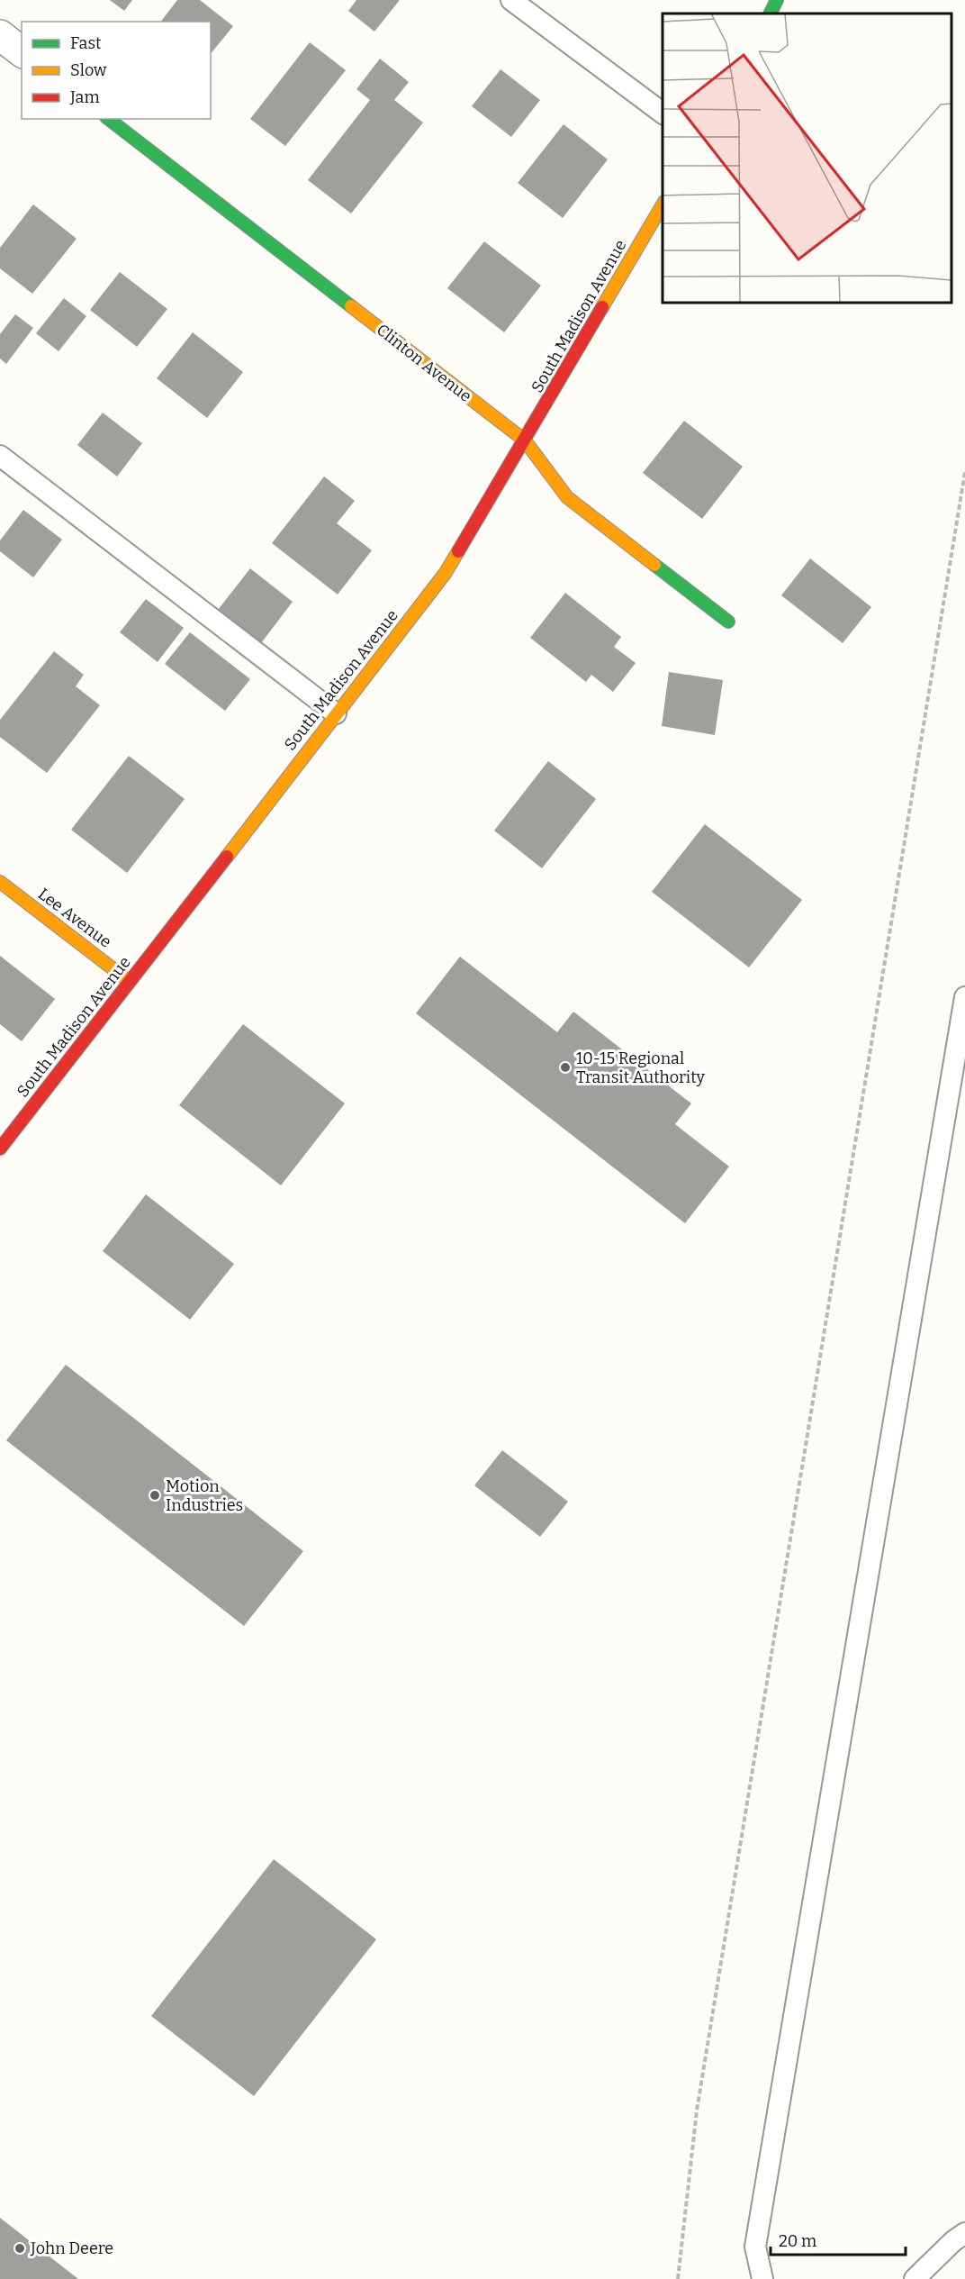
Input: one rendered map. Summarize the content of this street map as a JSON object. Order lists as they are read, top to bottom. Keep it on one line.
{"streets":{"main road":["South Madison Avenue","Clinton Avenue","Lee Avenue"]},"crossings":[["South Madison Avenue","Clinton Avenue"],["South Madison Avenue","Lee Avenue"]],"places":["10-15 Regional Transit Authority","Motion Industries","John Deere"],"legend":["Fast","Slow","Jam"],"scale_bar":"20 m"}
